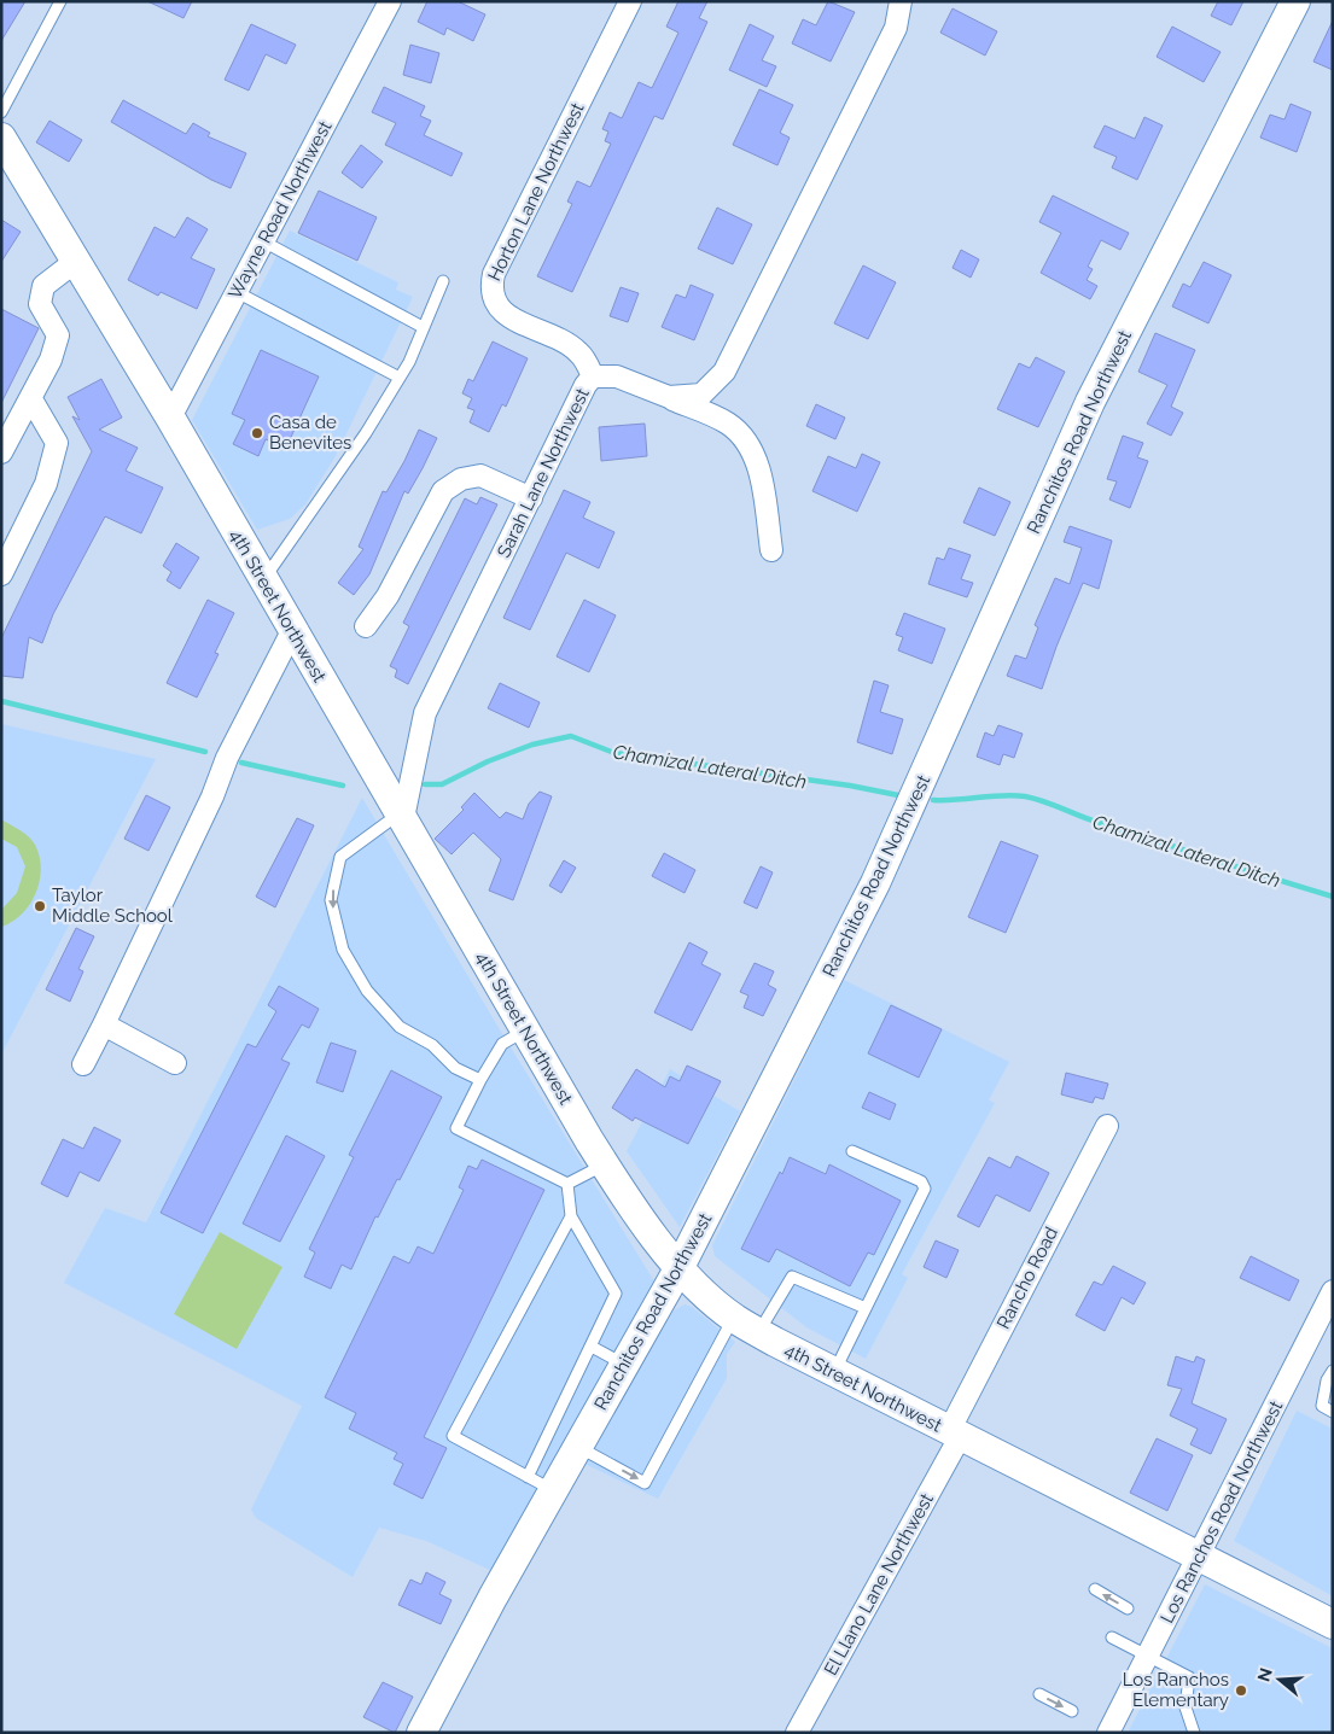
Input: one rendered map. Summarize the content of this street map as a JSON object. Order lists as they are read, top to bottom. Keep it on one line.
{"streets":{"main road":["Ranchitos Road Northwest","4th Street Northwest"],"street":["Horton Lane Northwest","Wayne Road Northwest","Sarah Lane Northwest","Rancho Road","Los Ranchos Road Northwest","El Llano Lane Northwest"]},"crossings":[["Horton Lane Northwest","Sarah Lane Northwest"],["Wayne Road Northwest","4th Street Northwest"],["Ranchitos Road Northwest","4th Street Northwest"],["Sarah Lane Northwest","4th Street Northwest"],["4th Street Northwest","Rancho Road"],["4th Street Northwest","Los Ranchos Road Northwest"],["4th Street Northwest","El Llano Lane Northwest"],["Rancho Road","El Llano Lane Northwest"]],"water":["Chamizal Lateral Ditch"],"places":["Casa de Benevites","Taylor Middle School","Los Ranchos Elementary"],"north":"left"}
